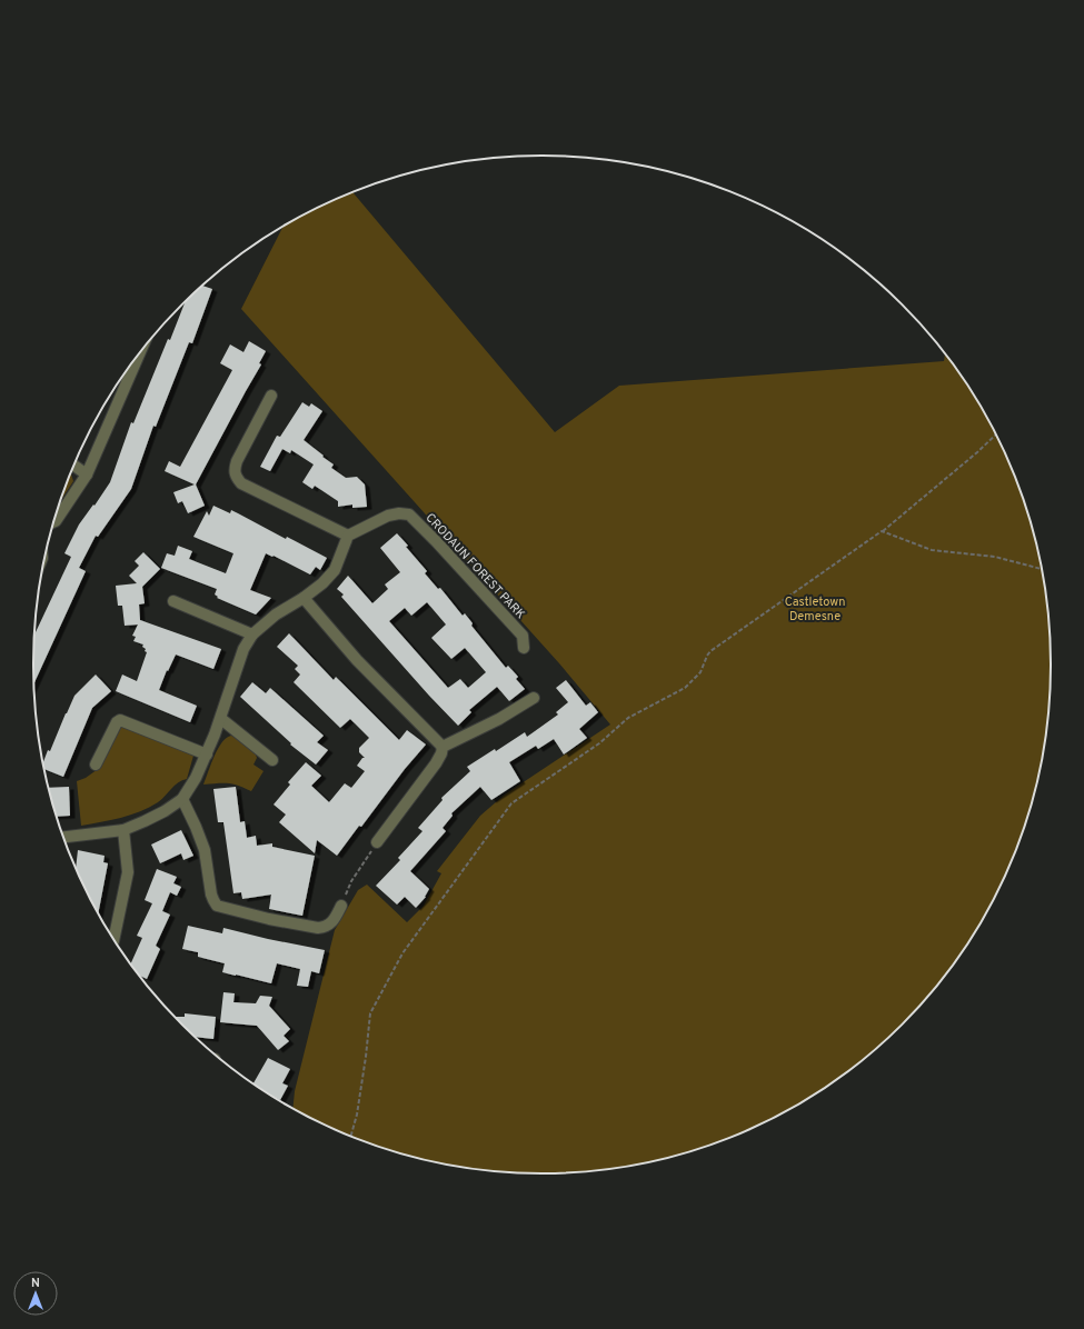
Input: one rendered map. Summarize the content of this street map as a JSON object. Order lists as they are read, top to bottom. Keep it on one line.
{"streets":{"street":["CRODAUN FOREST PARK"]},"parks":["Castletown Demesne"],"north":"top"}
